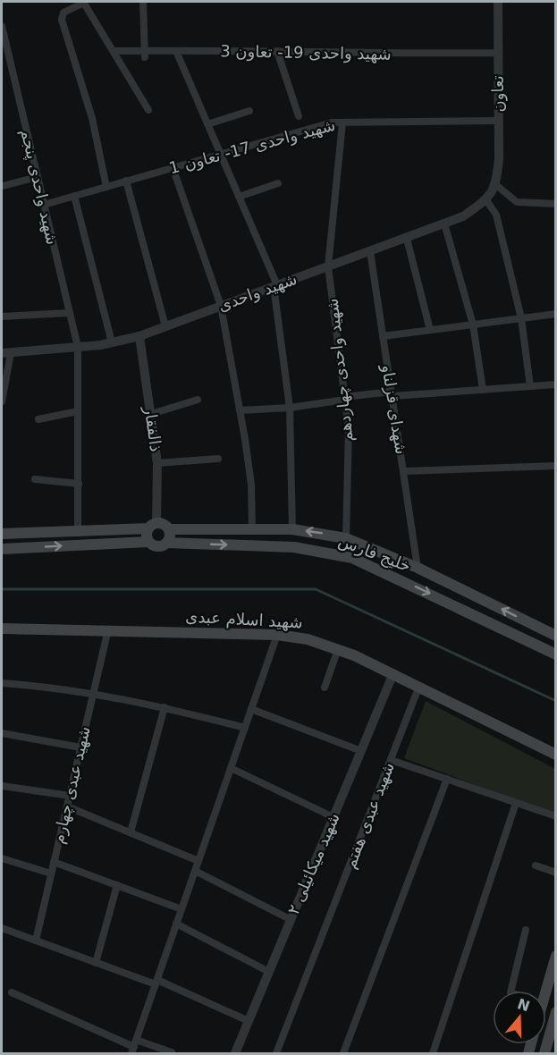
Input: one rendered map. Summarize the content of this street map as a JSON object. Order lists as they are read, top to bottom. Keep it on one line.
{"streets":{"main road":["خلیج فارس","شهید اسلام عبدی"],"street":["شهید واحدی 19- تعاون 3","تعاون","شهید واحدی 17- تعاون 1","شهید واحدی پنجم","شهید واحدی","شهید واحدی چهاردهم","شهدای قزلناو","ذالفقار","شهید عبدی چهارم","شهید عبدی هفتم","شهید میکائیلی ۲"]},"crossings":[["شهید واحدی 19- تعاون 3","تعاون"],["تعاون","شهید واحدی 17- تعاون 1"],["تعاون","شهید واحدی"],["شهید واحدی 17- تعاون 1","شهید واحدی پنجم"],["شهید واحدی 17- تعاون 1","شهید واحدی چهاردهم"],["شهید واحدی پنجم","شهید واحدی"],["شهید واحدی","شهید واحدی چهاردهم"],["شهید واحدی","شهدای قزلناو"],["شهید واحدی","ذالفقار"],["ذالفقار","خلیج فارس"],["شهید اسلام عبدی","شهید عبدی چهارم"],["شهید اسلام عبدی","شهید عبدی هفتم"],["شهید اسلام عبدی","شهید میکائیلی ۲"]],"north":"top"}
